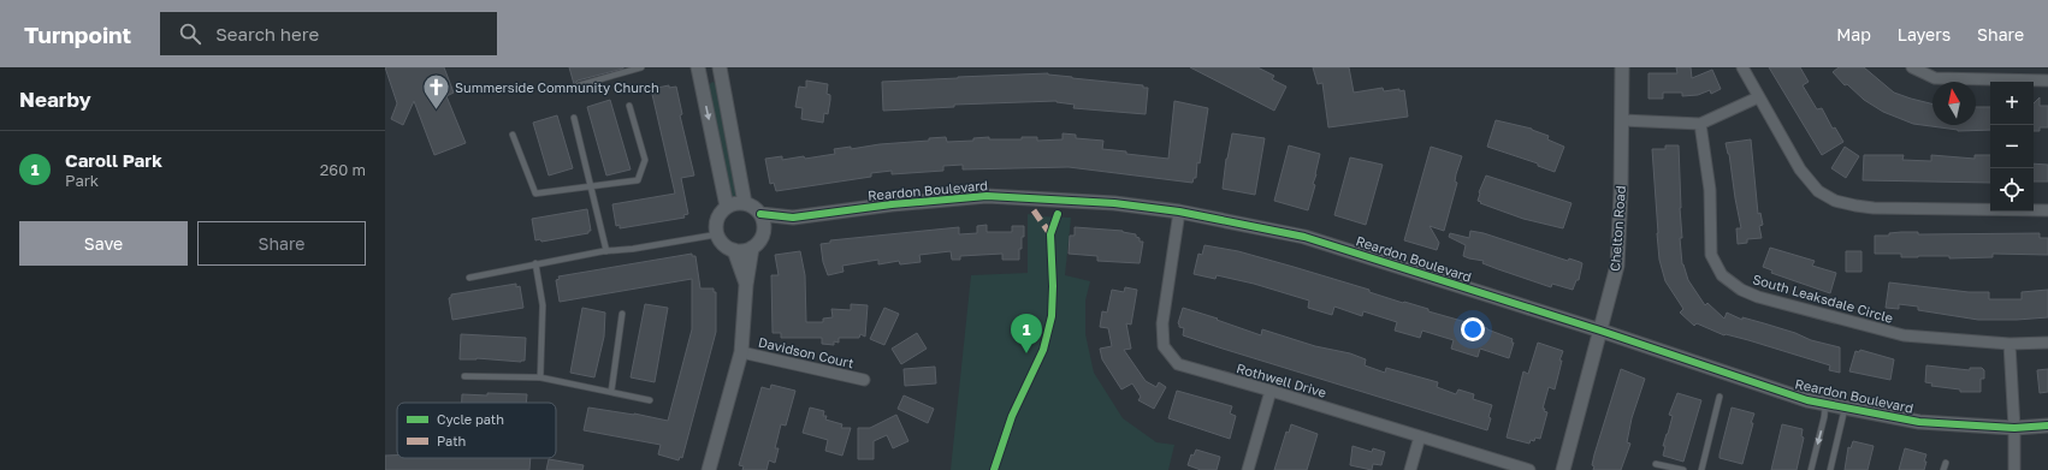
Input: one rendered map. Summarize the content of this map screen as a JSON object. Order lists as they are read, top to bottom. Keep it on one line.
{"streets":{"street":["Reardon Boulevard","Chelton Road","South Leaksdale Circle","Davidson Court","Rothwell Drive"]},"crossings":[["Reardon Boulevard","Chelton Road"],["Reardon Boulevard","Rothwell Drive"]],"places":{"church":["Summerside Community Church"]},"legend":["Cycle path","Path"],"north":"top","page":{"header":"Turnpoint","search":"Search here","nav":["Map","Layers","Share"],"heading":"Nearby","map_buttons":["+","−"],"list":[{"mark":"1","name":"Caroll Park","note":"Park","value":"260 m"}],"buttons":["Save","Share"],"pins":"1"}}
